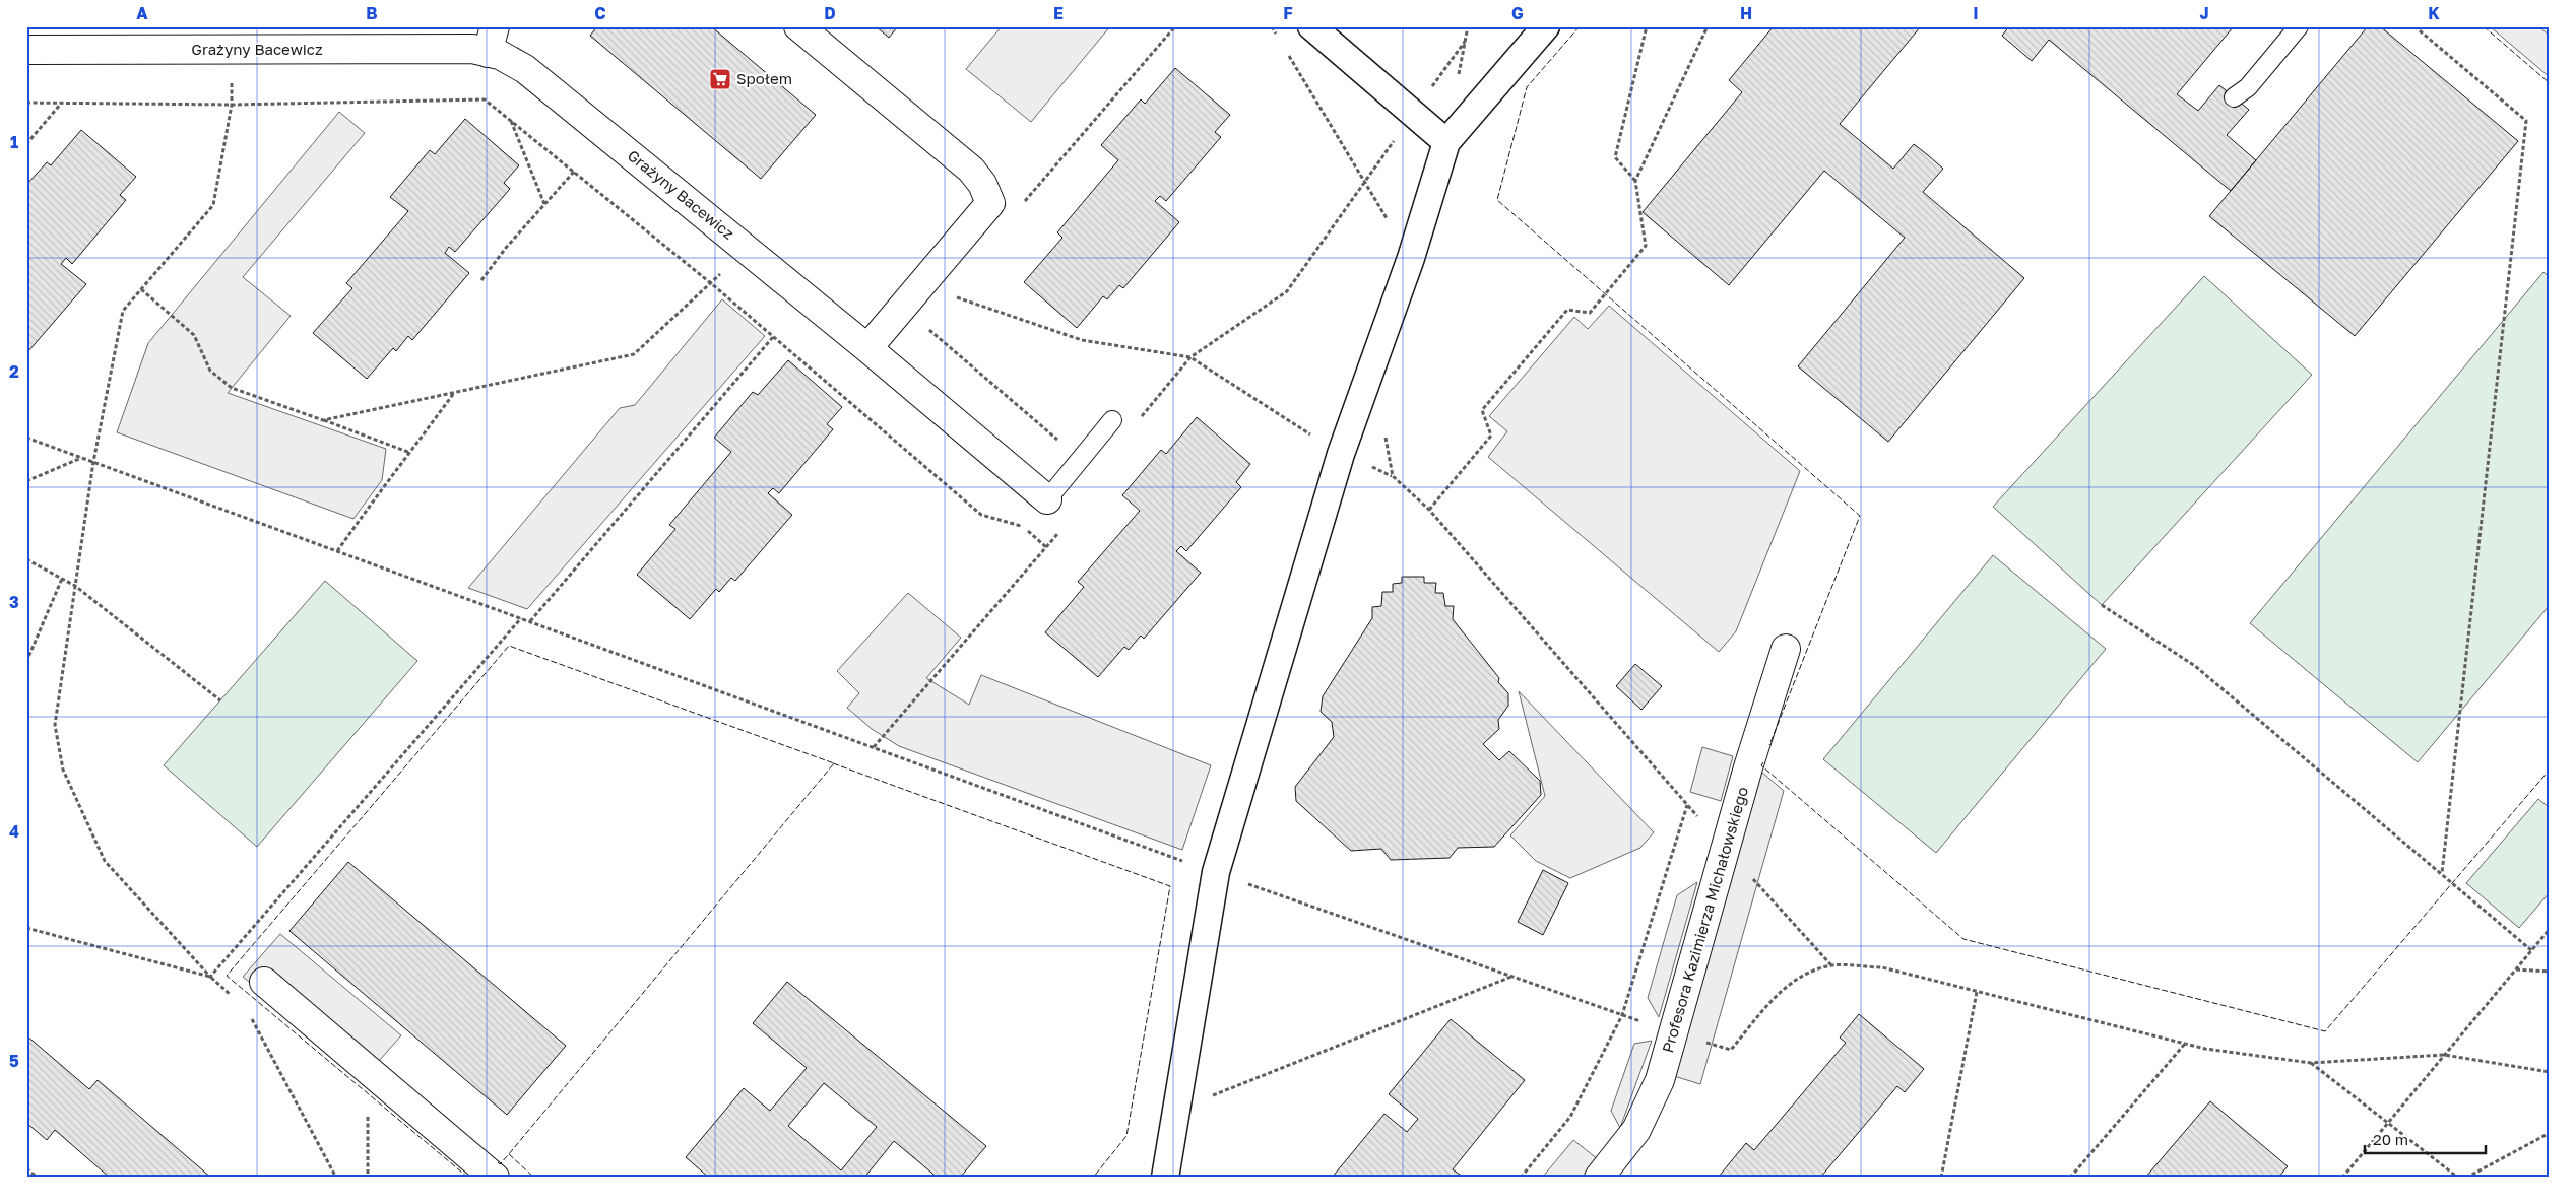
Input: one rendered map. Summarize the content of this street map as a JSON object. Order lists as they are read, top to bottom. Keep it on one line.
{"streets":{"street":["Grażyny Bacewicz","Profesora Kazimierza Michałowskiego"]},"places":{"supermarket":["Społem"]},"scale_bar":"20 m","grid":{"columns":["A","B","C","D","E","F","G","H","I","J","K"],"rows":["1","2","3","4","5"]}}
